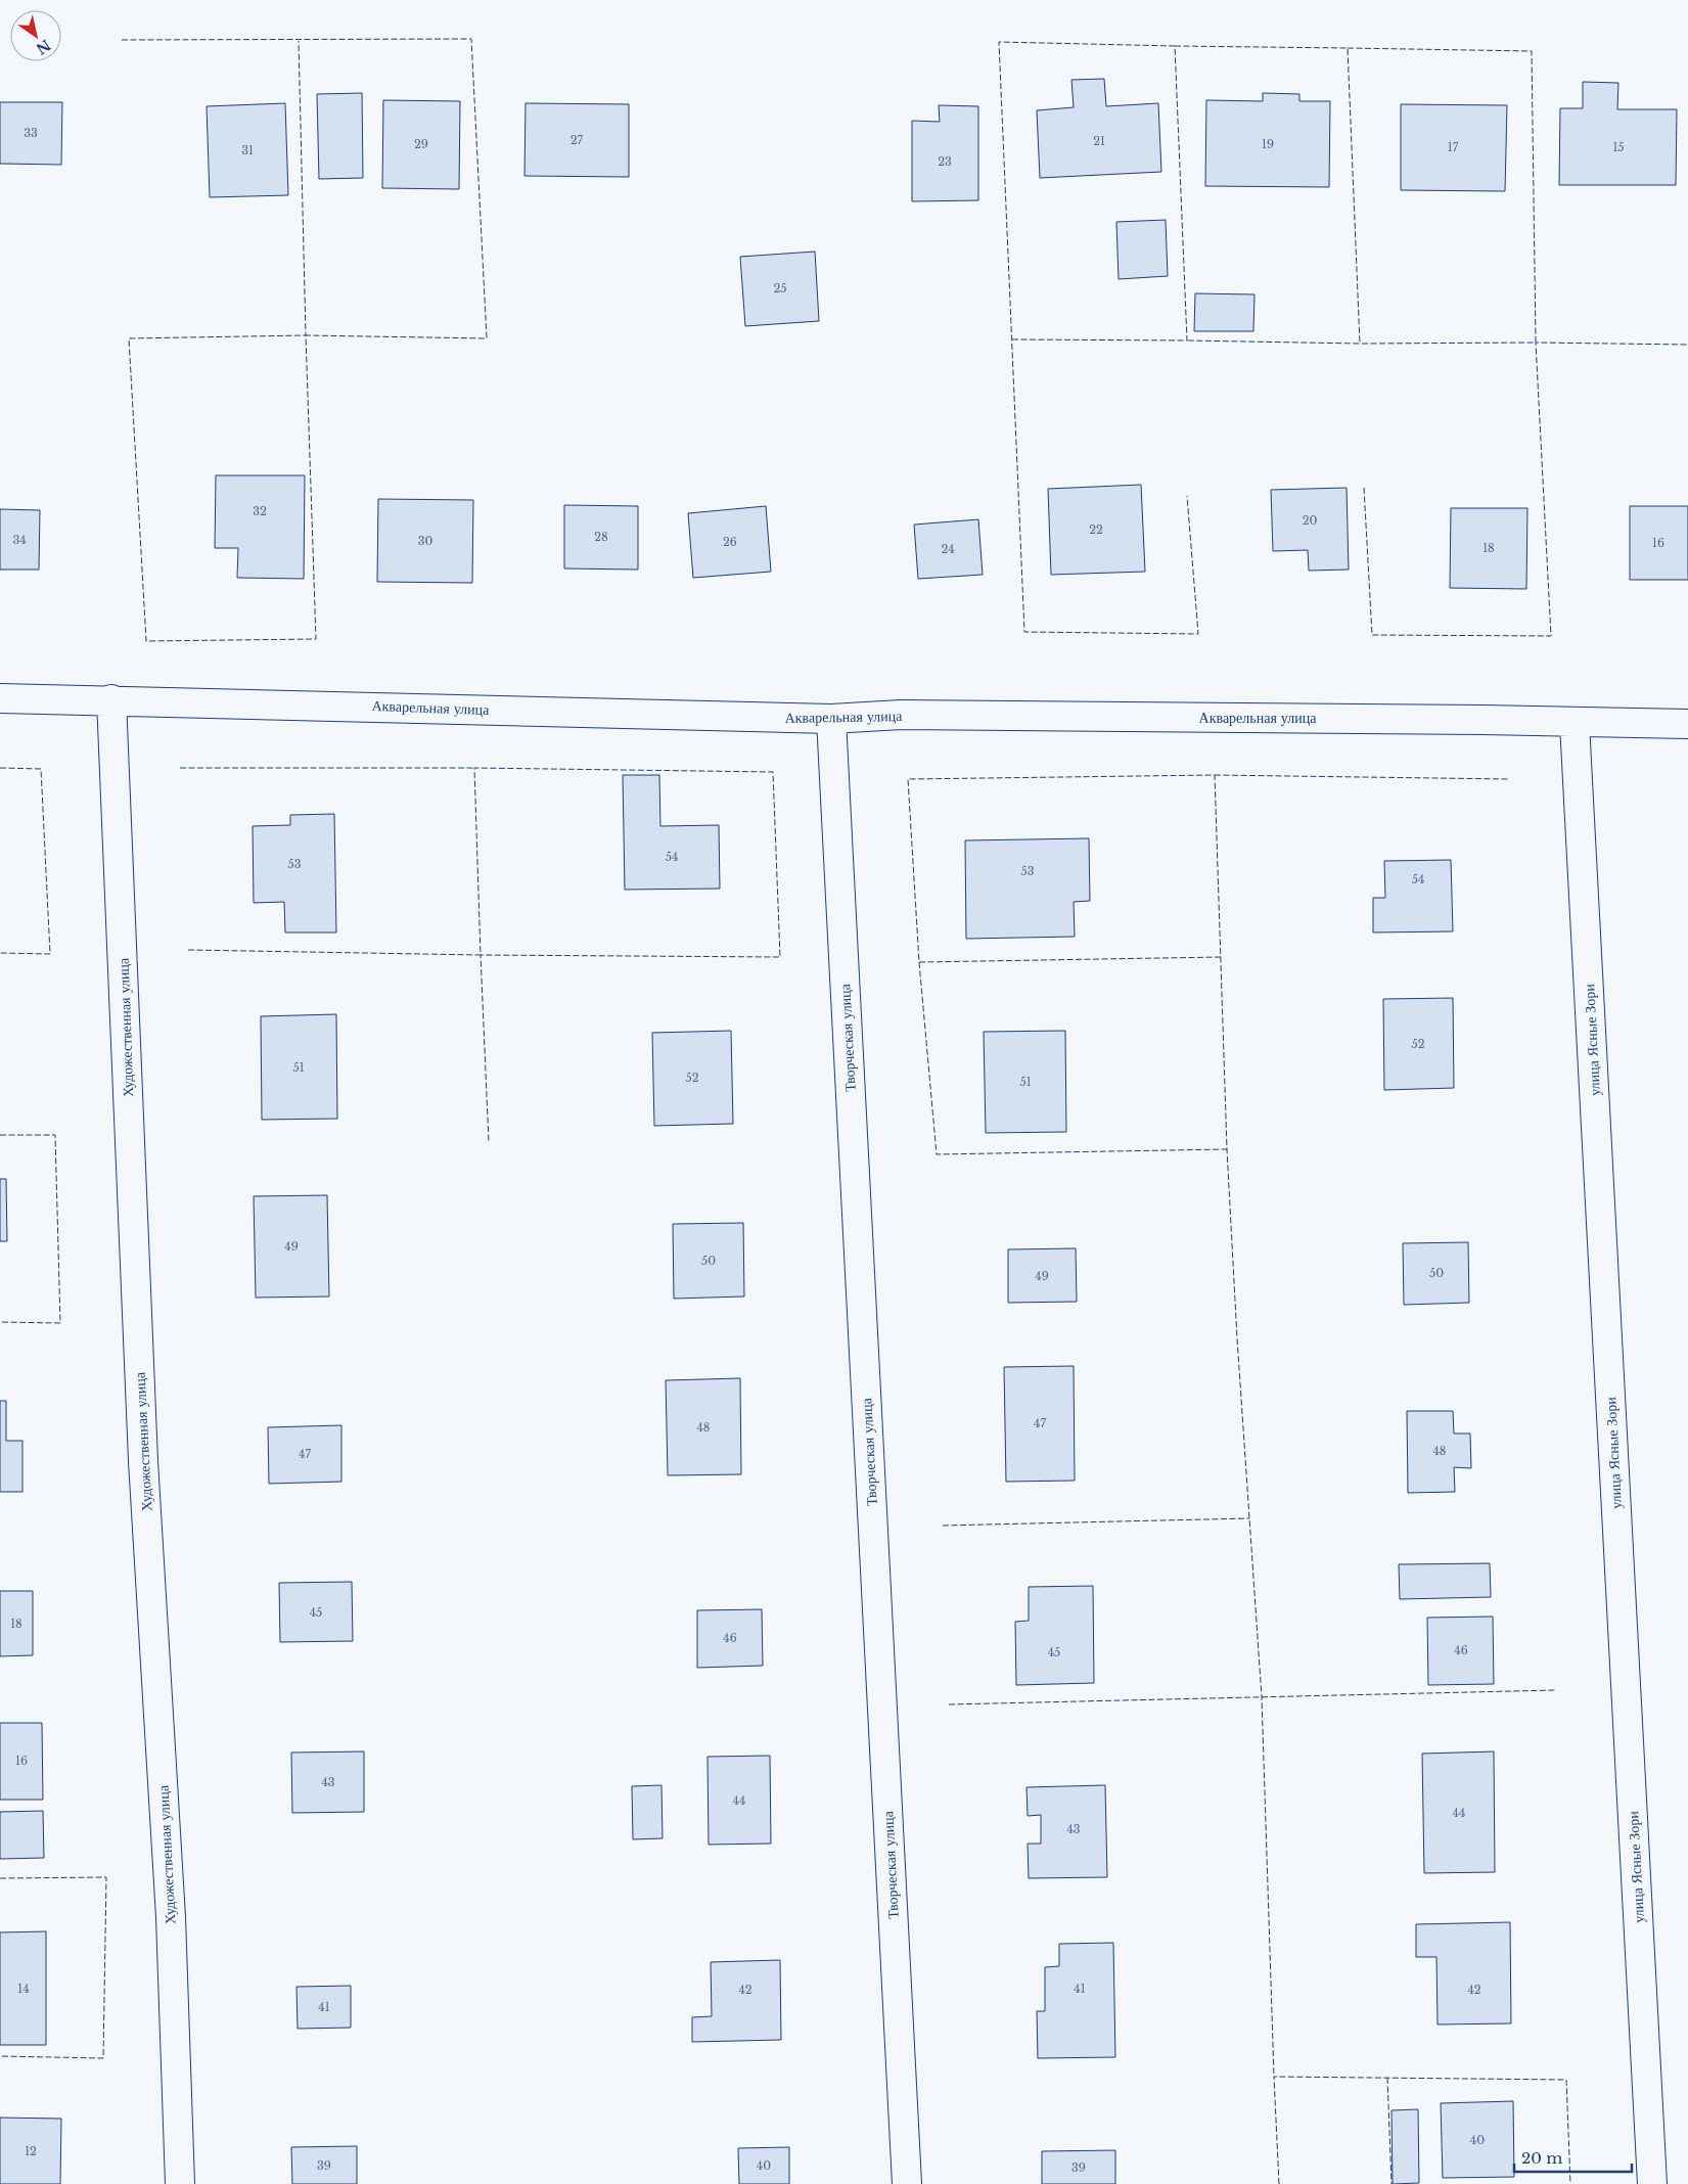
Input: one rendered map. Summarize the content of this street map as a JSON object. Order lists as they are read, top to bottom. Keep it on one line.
{"streets":{"street":["Акварельная улица","Художественная улица","Творческая улица","улица Ясные Зори"]},"crossings":[["Акварельная улица","Художественная улица"],["Акварельная улица","Творческая улица"],["Акварельная улица","улица Ясные Зори"]],"house_numbers":["33","27","21","29","19","17","15","31","23","25","32","20","22","28","34","30","26","16","18","24","54","53","53","54","52","51","52","51","49","50","50","49","47","48","48","47","45","18","46","46","45","16","43","44","44","43","14","41","42","42","41","40","12","39","40","39"],"scale_bar":"20 m","north":"bottom right"}
